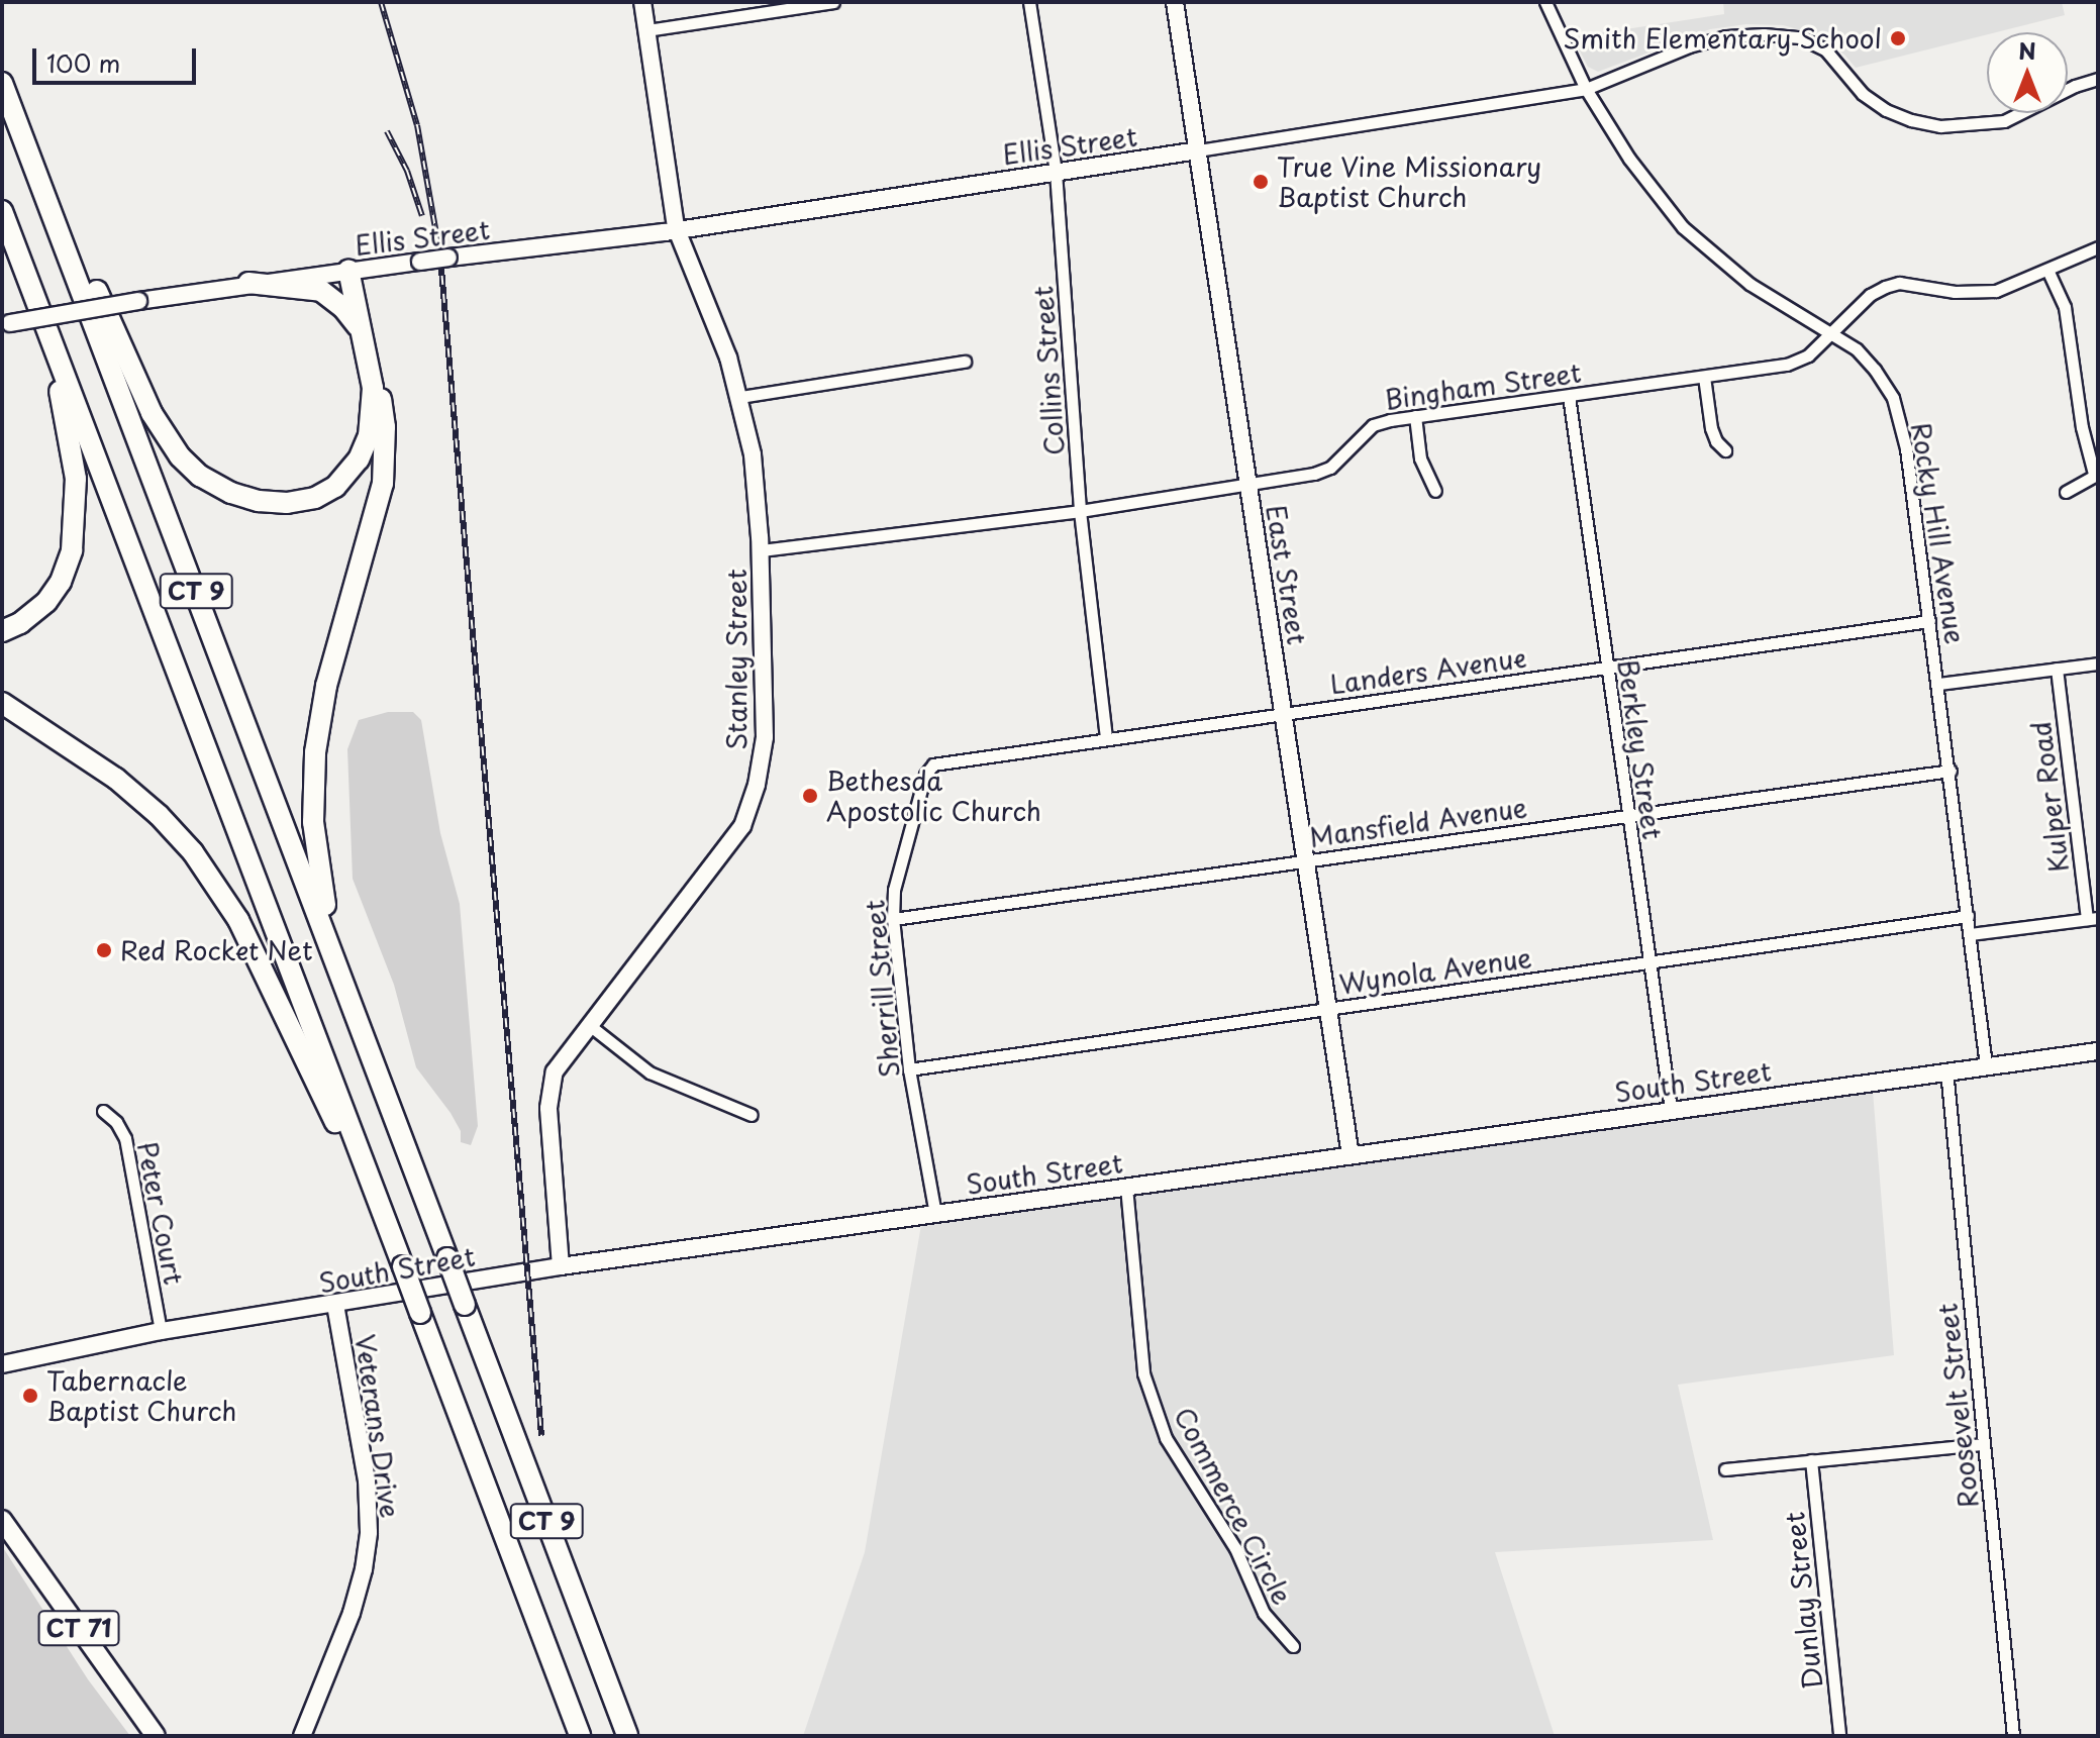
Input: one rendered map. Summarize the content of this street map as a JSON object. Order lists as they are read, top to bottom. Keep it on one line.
{"streets":{"highway":["CT 9"],"main road":["Ellis Street","East Street","Stanley Street","South Street","Veterans Drive","CT 71"],"street":["Collins Street","Bingham Street","Rocky Hill Avenue","Landers Avenue","Berkley Street","Kulper Road","Mansfield Avenue","Wynola Avenue","Sherrill Street","Peter Court","Roosevelt Street","Commerce Circle","Dunlay Street"]},"crossings":[["Ellis Street","Collins Street"],["Ellis Street","Rocky Hill Avenue"],["Ellis Street","East Street"],["Ellis Street","Stanley Street"],["Collins Street","Bingham Street"],["Collins Street","Landers Avenue"],["Bingham Street","Rocky Hill Avenue"],["Bingham Street","East Street"],["Bingham Street","Stanley Street"],["Bingham Street","Berkley Street"],["Rocky Hill Avenue","Landers Avenue"],["Rocky Hill Avenue","Mansfield Avenue"],["Rocky Hill Avenue","Wynola Avenue"],["Rocky Hill Avenue","South Street"],["East Street","Landers Avenue"],["East Street","Mansfield Avenue"],["East Street","Wynola Avenue"],["East Street","South Street"],["Stanley Street","South Street"],["Landers Avenue","Berkley Street"],["Landers Avenue","Sherrill Street"],["Berkley Street","Mansfield Avenue"],["Berkley Street","Wynola Avenue"],["Berkley Street","South Street"],["Mansfield Avenue","Sherrill Street"],["Wynola Avenue","Sherrill Street"],["Sherrill Street","South Street"],["South Street","Peter Court"],["South Street","Roosevelt Street"],["South Street","Veterans Drive"],["South Street","Commerce Circle"]],"places":["Smith Elementary School","True Vine Missionary Baptist Church","Bethesda Apostolic Church","Red Rocket Net","Tabernacle Baptist Church"],"scale_bar":"100 m","north":"top"}
